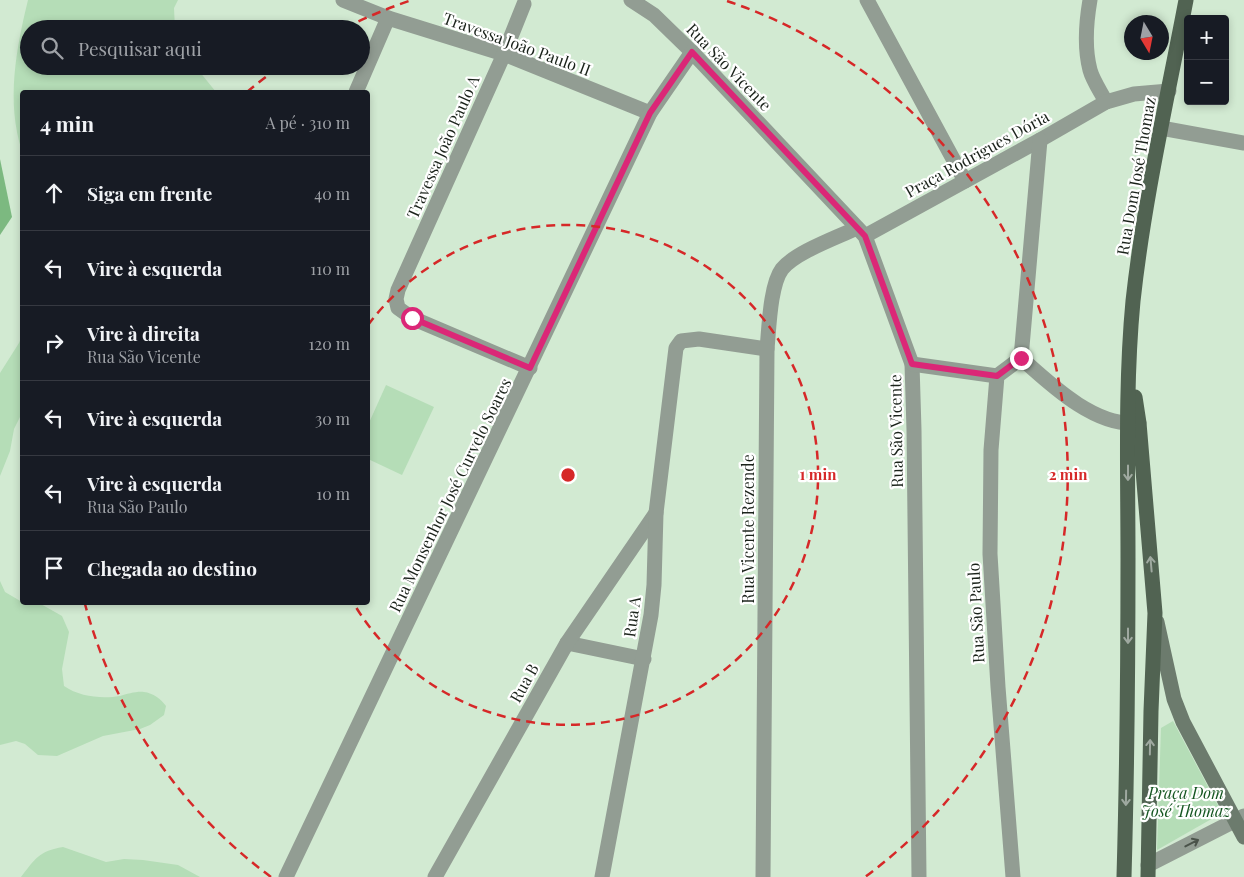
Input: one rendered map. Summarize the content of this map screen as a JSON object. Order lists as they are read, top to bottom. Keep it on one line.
{"streets":{"main road":["Rua Dom José Thomaz"],"street":["Travessa João Paulo II","Rua São Vicente","Travessa João Paulo A","Praça Rodrigues Dória","Rua Monsenhor José Curvelo Soares","Rua Vicente Rezende","Rua São Paulo","Rua A","Rua B"]},"crossings":[["Travessa João Paulo II","Travessa João Paulo A"],["Travessa João Paulo II","Rua Monsenhor José Curvelo Soares"],["Rua São Vicente","Praça Rodrigues Dória"],["Rua São Vicente","Rua Monsenhor José Curvelo Soares"],["Rua São Vicente","Rua Vicente Rezende"],["Travessa João Paulo A","Rua Monsenhor José Curvelo Soares"],["Praça Rodrigues Dória","Rua Dom José Thomaz"],["Praça Rodrigues Dória","Rua Vicente Rezende"],["Rua Vicente Rezende","Rua A"],["Rua A","Rua B"]],"parks":["Praça Dom José Thomaz"],"north":"bottom","page":{"map_buttons":["+","−"],"search":"Pesquisar aqui","heading":["4 min","A pé · 310 m"],"list":[["Siga em frente","40 m"],["Vire à esquerda","110 m"],["Vire à direita","Rua São Vicente","120 m"],["Vire à esquerda","30 m"],["Vire à esquerda","Rua São Paulo","10 m"],"Chegada ao destino"]},"rings":["1 min","2 min"]}
